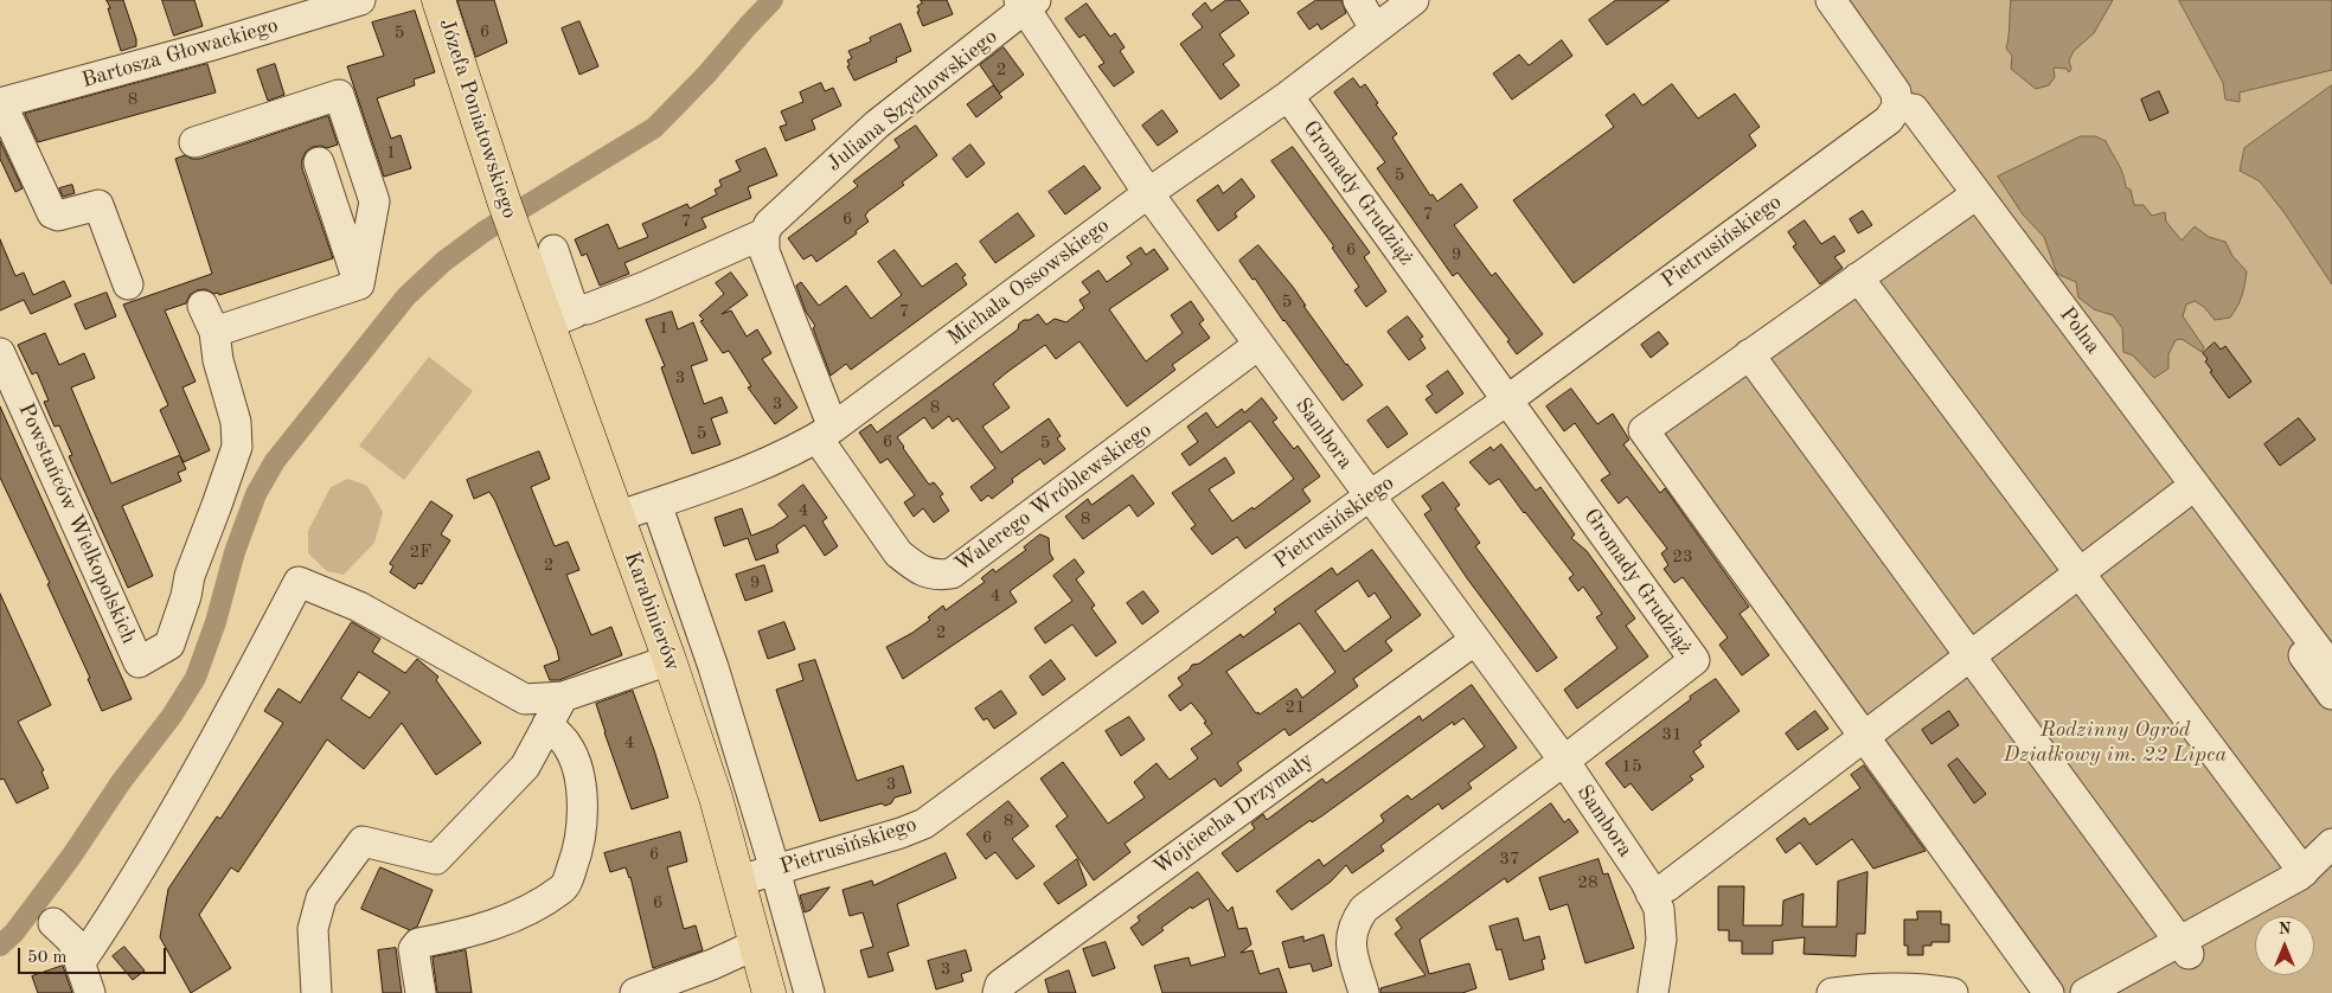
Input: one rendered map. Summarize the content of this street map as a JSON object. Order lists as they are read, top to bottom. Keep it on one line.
{"streets":{"main road":["Józefa Poniatowskiego","Karabinierów"],"street":["Bartosza Głowackiego","Juliana Szychowskiego","Gromady Grudziąż","Pietrusińskiego","Michała Ossowskiego","Polna","Sambora","Walerego Wróblewskiego","Powstańców Wielkopolskich","Wojciecha Drzymały"]},"crossings":[["Juliana Szychowskiego","Sambora"],["Józefa Poniatowskiego","Karabinierów"],["Gromady Grudziąż","Pietrusińskiego"],["Gromady Grudziąż","Michała Ossowskiego"],["Gromady Grudziąż","Sambora"],["Pietrusińskiego","Polna"],["Pietrusińskiego","Sambora"],["Pietrusińskiego","Karabinierów"],["Michała Ossowskiego","Sambora"],["Michała Ossowskiego","Walerego Wróblewskiego"],["Michała Ossowskiego","Karabinierów"],["Sambora","Walerego Wróblewskiego"],["Sambora","Wojciecha Drzymały"]],"parks":["Rodzinny Ogród Działkowy im. 22 Lipca"],"house_numbers":["6","5","2","8","1","5","7","6","7","6","9","5","7","1","3","3","8","5","6","5","4","8","2F","23","2","9","4","2","21","31","4","15","3","8","6","6","37","28","6","3"],"scale_bar":"50 m","north":"top"}
